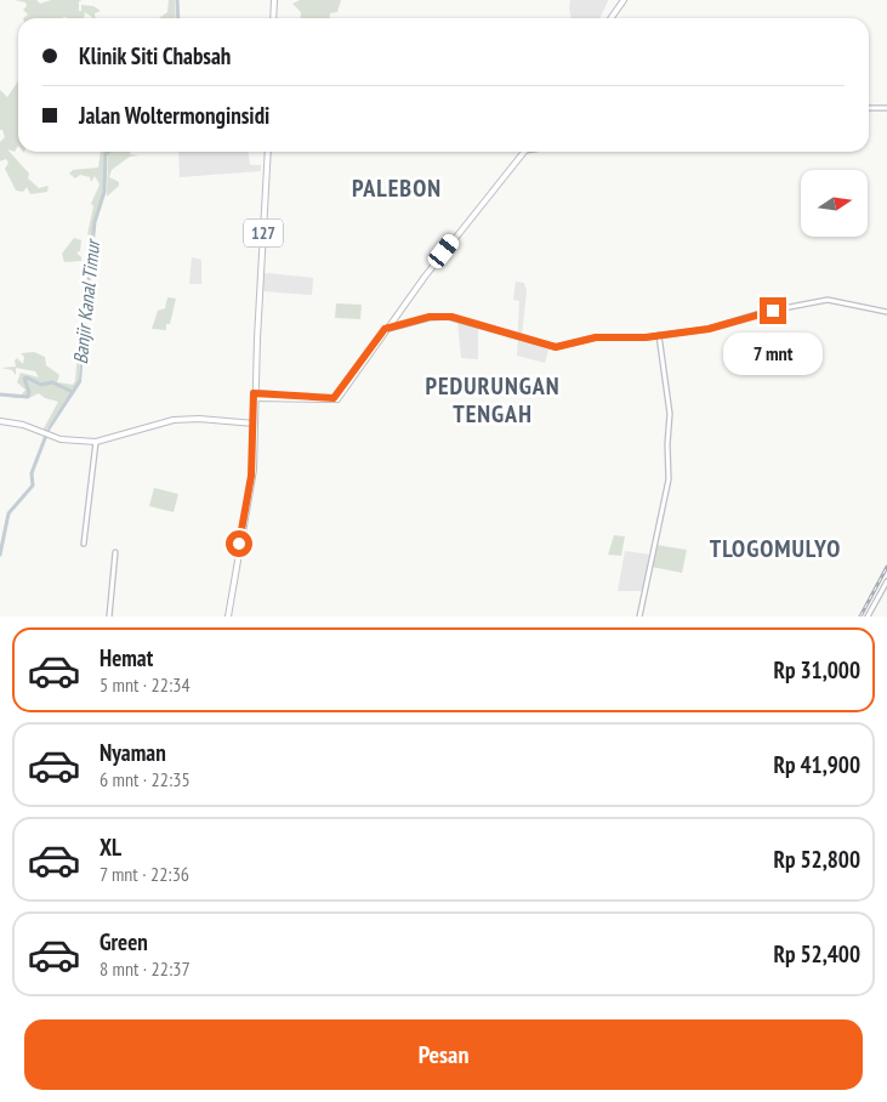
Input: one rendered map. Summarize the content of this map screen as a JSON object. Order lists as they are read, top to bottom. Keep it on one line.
{"streets":{"main road":["127"]},"districts":["PALEBON","PEDURUNGAN TENGAH","TLOGOMULYO"],"water":["Banjir Kanal Timur"],"north":"right","page":{"banner":["Klinik Siti Chabsah","Jalan Woltermonginsidi"],"bubble":"7 mnt","list":[{"name":"Hemat","note":"5 mnt · 22:34","value":"Rp 31,000"},{"name":"Nyaman","note":"6 mnt · 22:35","value":"Rp 41,900"},{"name":"XL","note":"7 mnt · 22:36","value":"Rp 52,800"},{"name":"Green","note":"8 mnt · 22:37","value":"Rp 52,400"}],"buttons":"Pesan"}}
